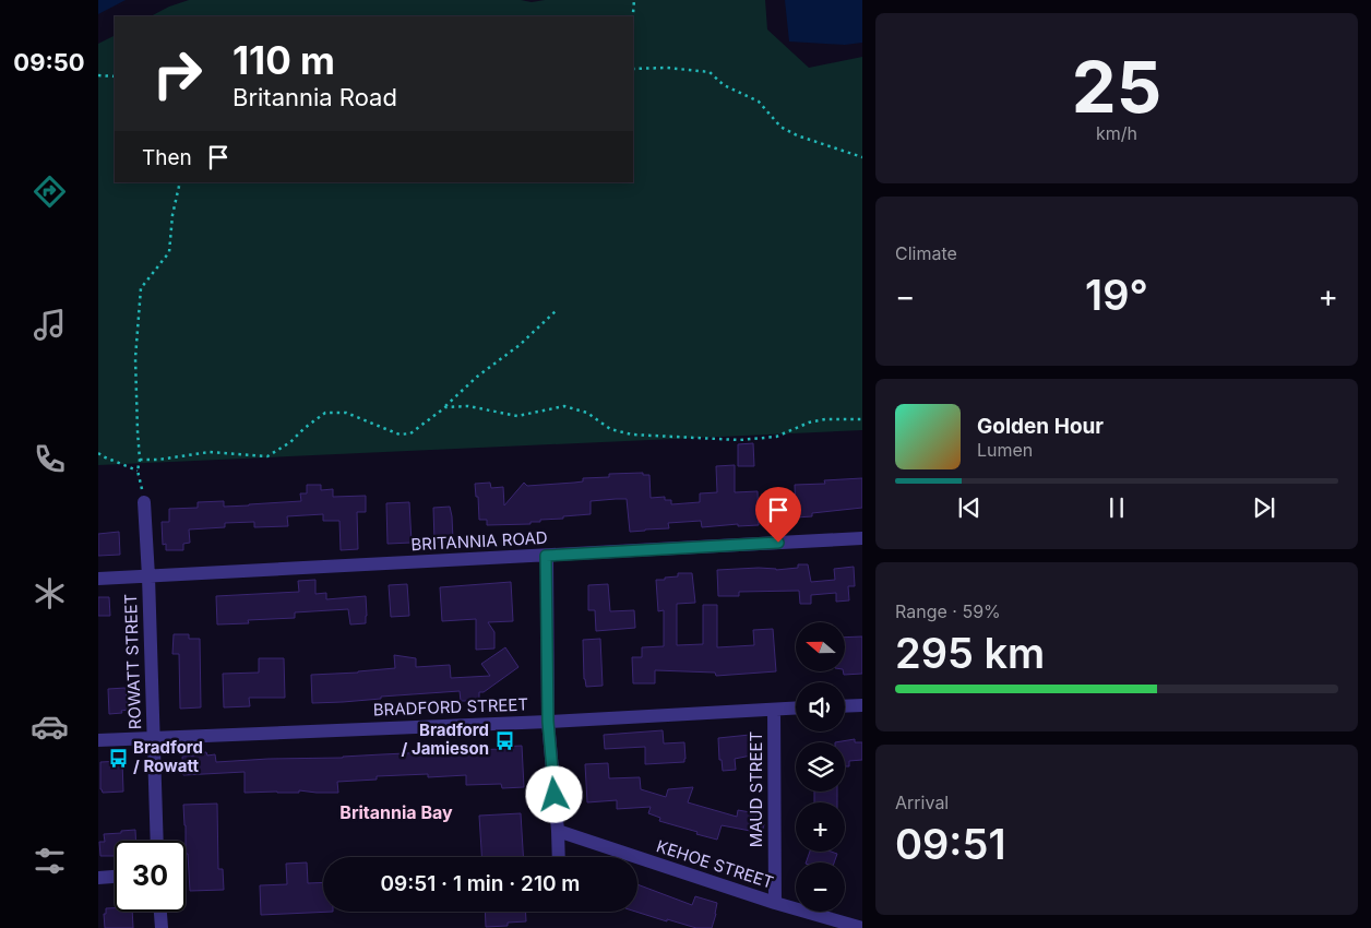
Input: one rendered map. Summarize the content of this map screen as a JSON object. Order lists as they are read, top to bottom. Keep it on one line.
{"streets":{"street":["BRITANNIA ROAD","ROWATT STREET","BRADFORD STREET","MAUD STREET","KEHOE STREET"]},"crossings":[["BRITANNIA ROAD","ROWATT STREET"],["ROWATT STREET","BRADFORD STREET"],["BRADFORD STREET","MAUD STREET"],["MAUD STREET","KEHOE STREET"]],"districts":["Britannia Bay"],"places":{"bus stop":["Bradford / Jamieson","Bradford / Rowatt"]},"north":"left","page":{"tabs":"09:50","tile":[["25","km/h"],"Climate",["Range · 59%","295 km"],["Arrival","09:51"]],"turn":["110 m","Britannia Road"],"then":"Then","heat":["−","19°","+"],"song":["Golden Hour","Lumen"],"map_buttons":["+","−"],"limit":"30","trip":"09:51 · 1 min · 210 m"}}
